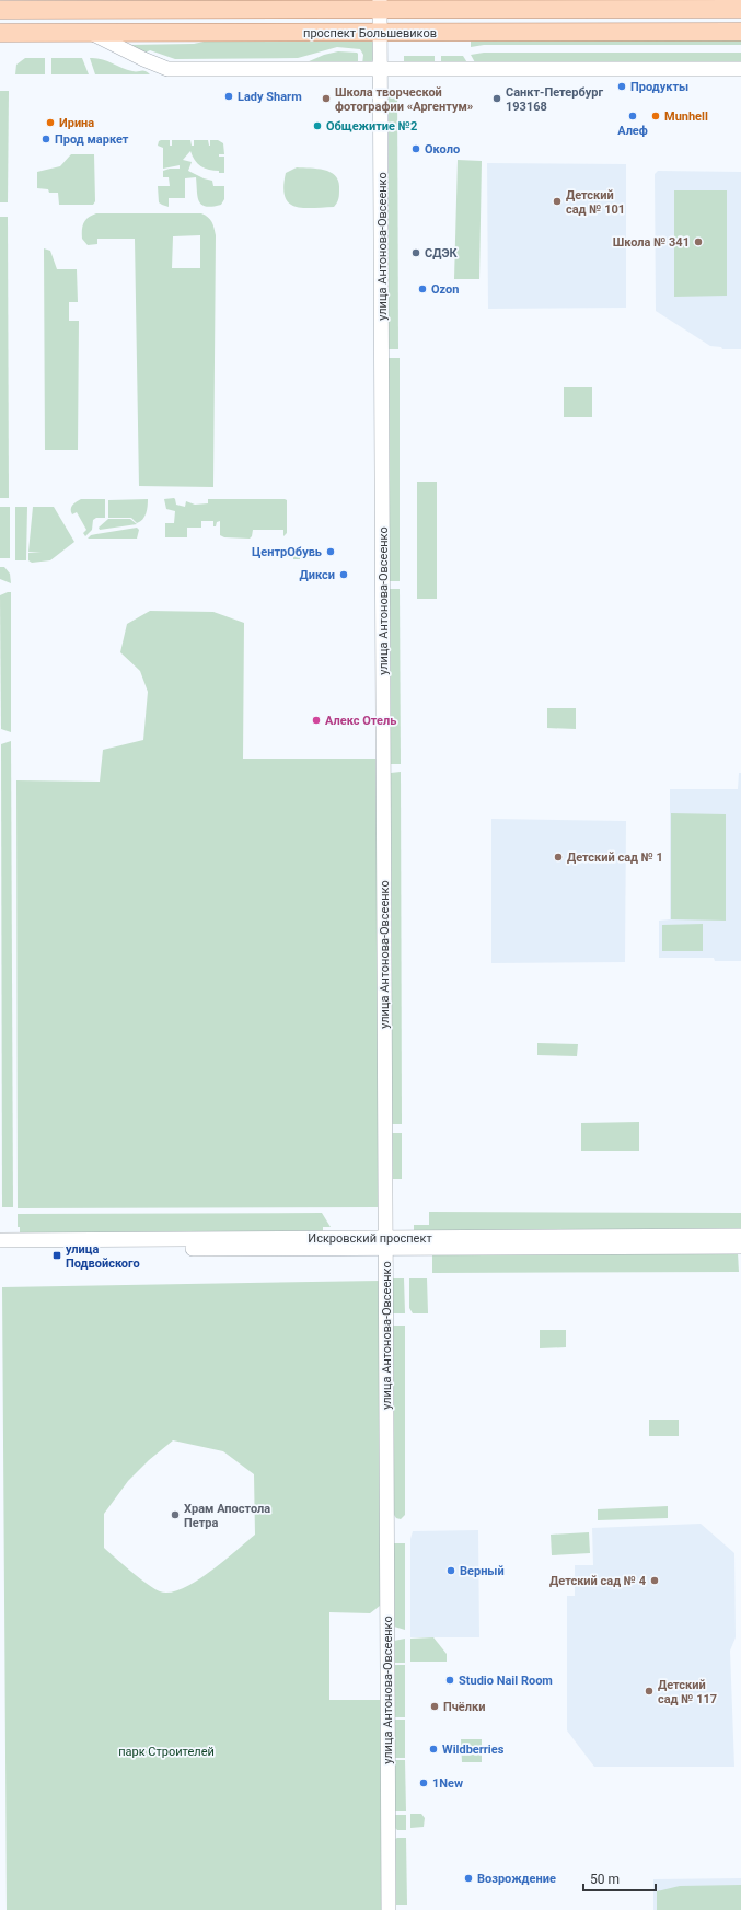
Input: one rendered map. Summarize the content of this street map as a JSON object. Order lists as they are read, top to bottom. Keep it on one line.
{"streets":{"main road":["проспект Большевиков"],"street":["улица Антонова-Овсеенко","Искровский проспект"]},"crossings":[["проспект Большевиков","улица Антонова-Овсеенко"],["улица Антонова-Овсеенко","Искровский проспект"]],"parks":["парк Строителей"],"places":{"other":["Продукты","Lady Sharm","Школа творческой фотографии «Аргентум»","Санкт-Петербург 193168","Алеф","Munhell","Ирина","Общежитие №2","Прод маркет","Около","Детский сад № 101","Школа № 341","СДЭК","Ozon","ЦентрОбувь","Дикси","Алекс Отель","Детский сад № 1","Храм Апостола Петра","Верный","Детский сад № 4","Studio Nail Room","Детский сад № 117","Пчёлки","Wildberries","1New","Возрождение"],"transit":["улица Подвойского"]},"scale_bar":"50 m"}
